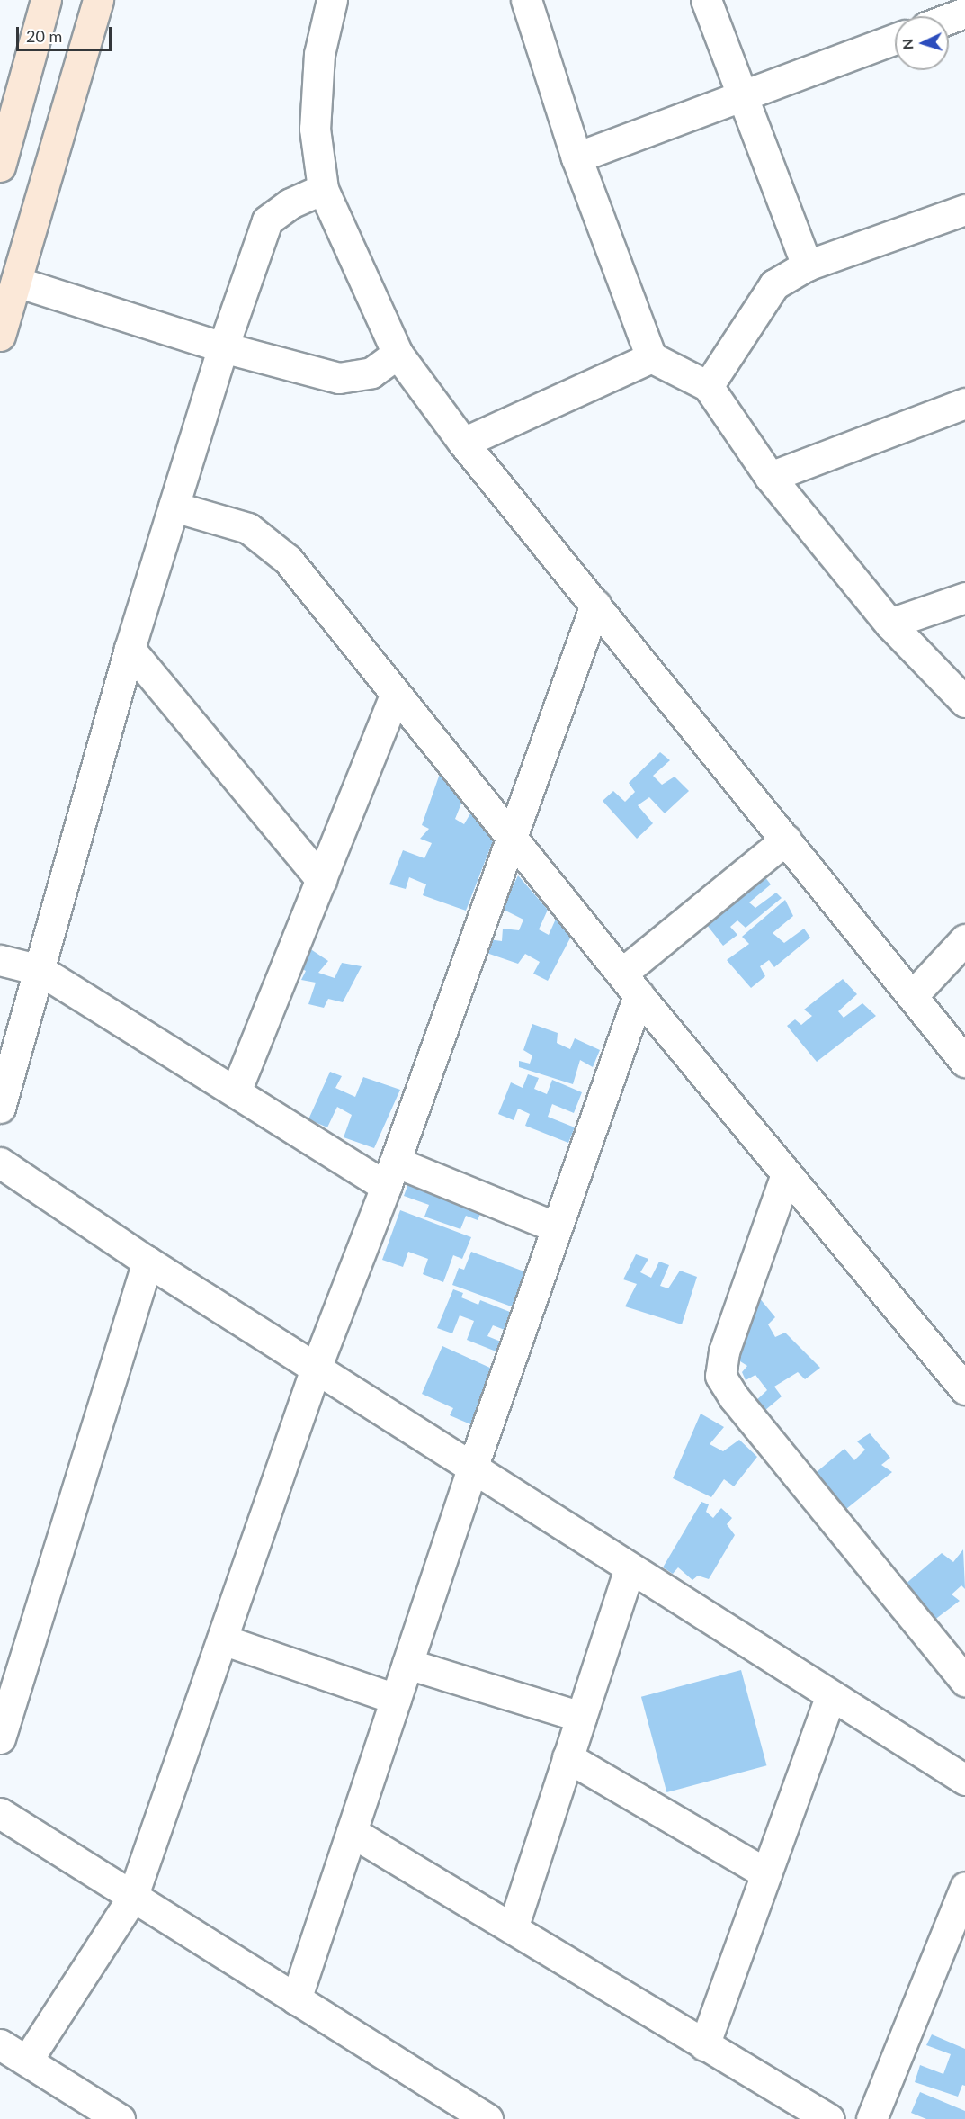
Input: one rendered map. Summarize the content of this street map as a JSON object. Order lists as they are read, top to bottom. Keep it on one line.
{"scale_bar":"20 m","north":"left"}
